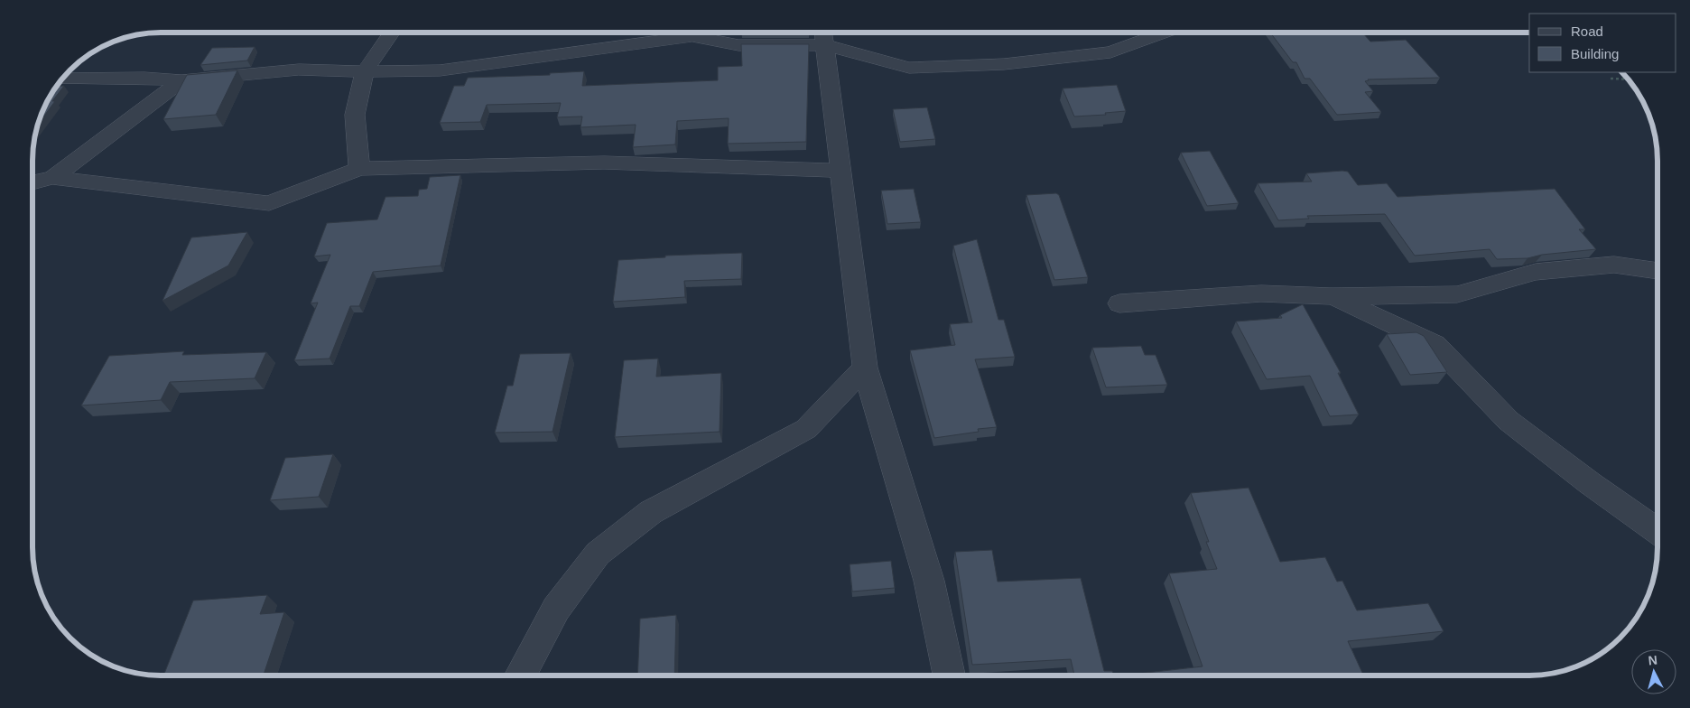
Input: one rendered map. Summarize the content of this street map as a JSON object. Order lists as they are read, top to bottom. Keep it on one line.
{"legend":["Road","Building"],"north":"top"}
